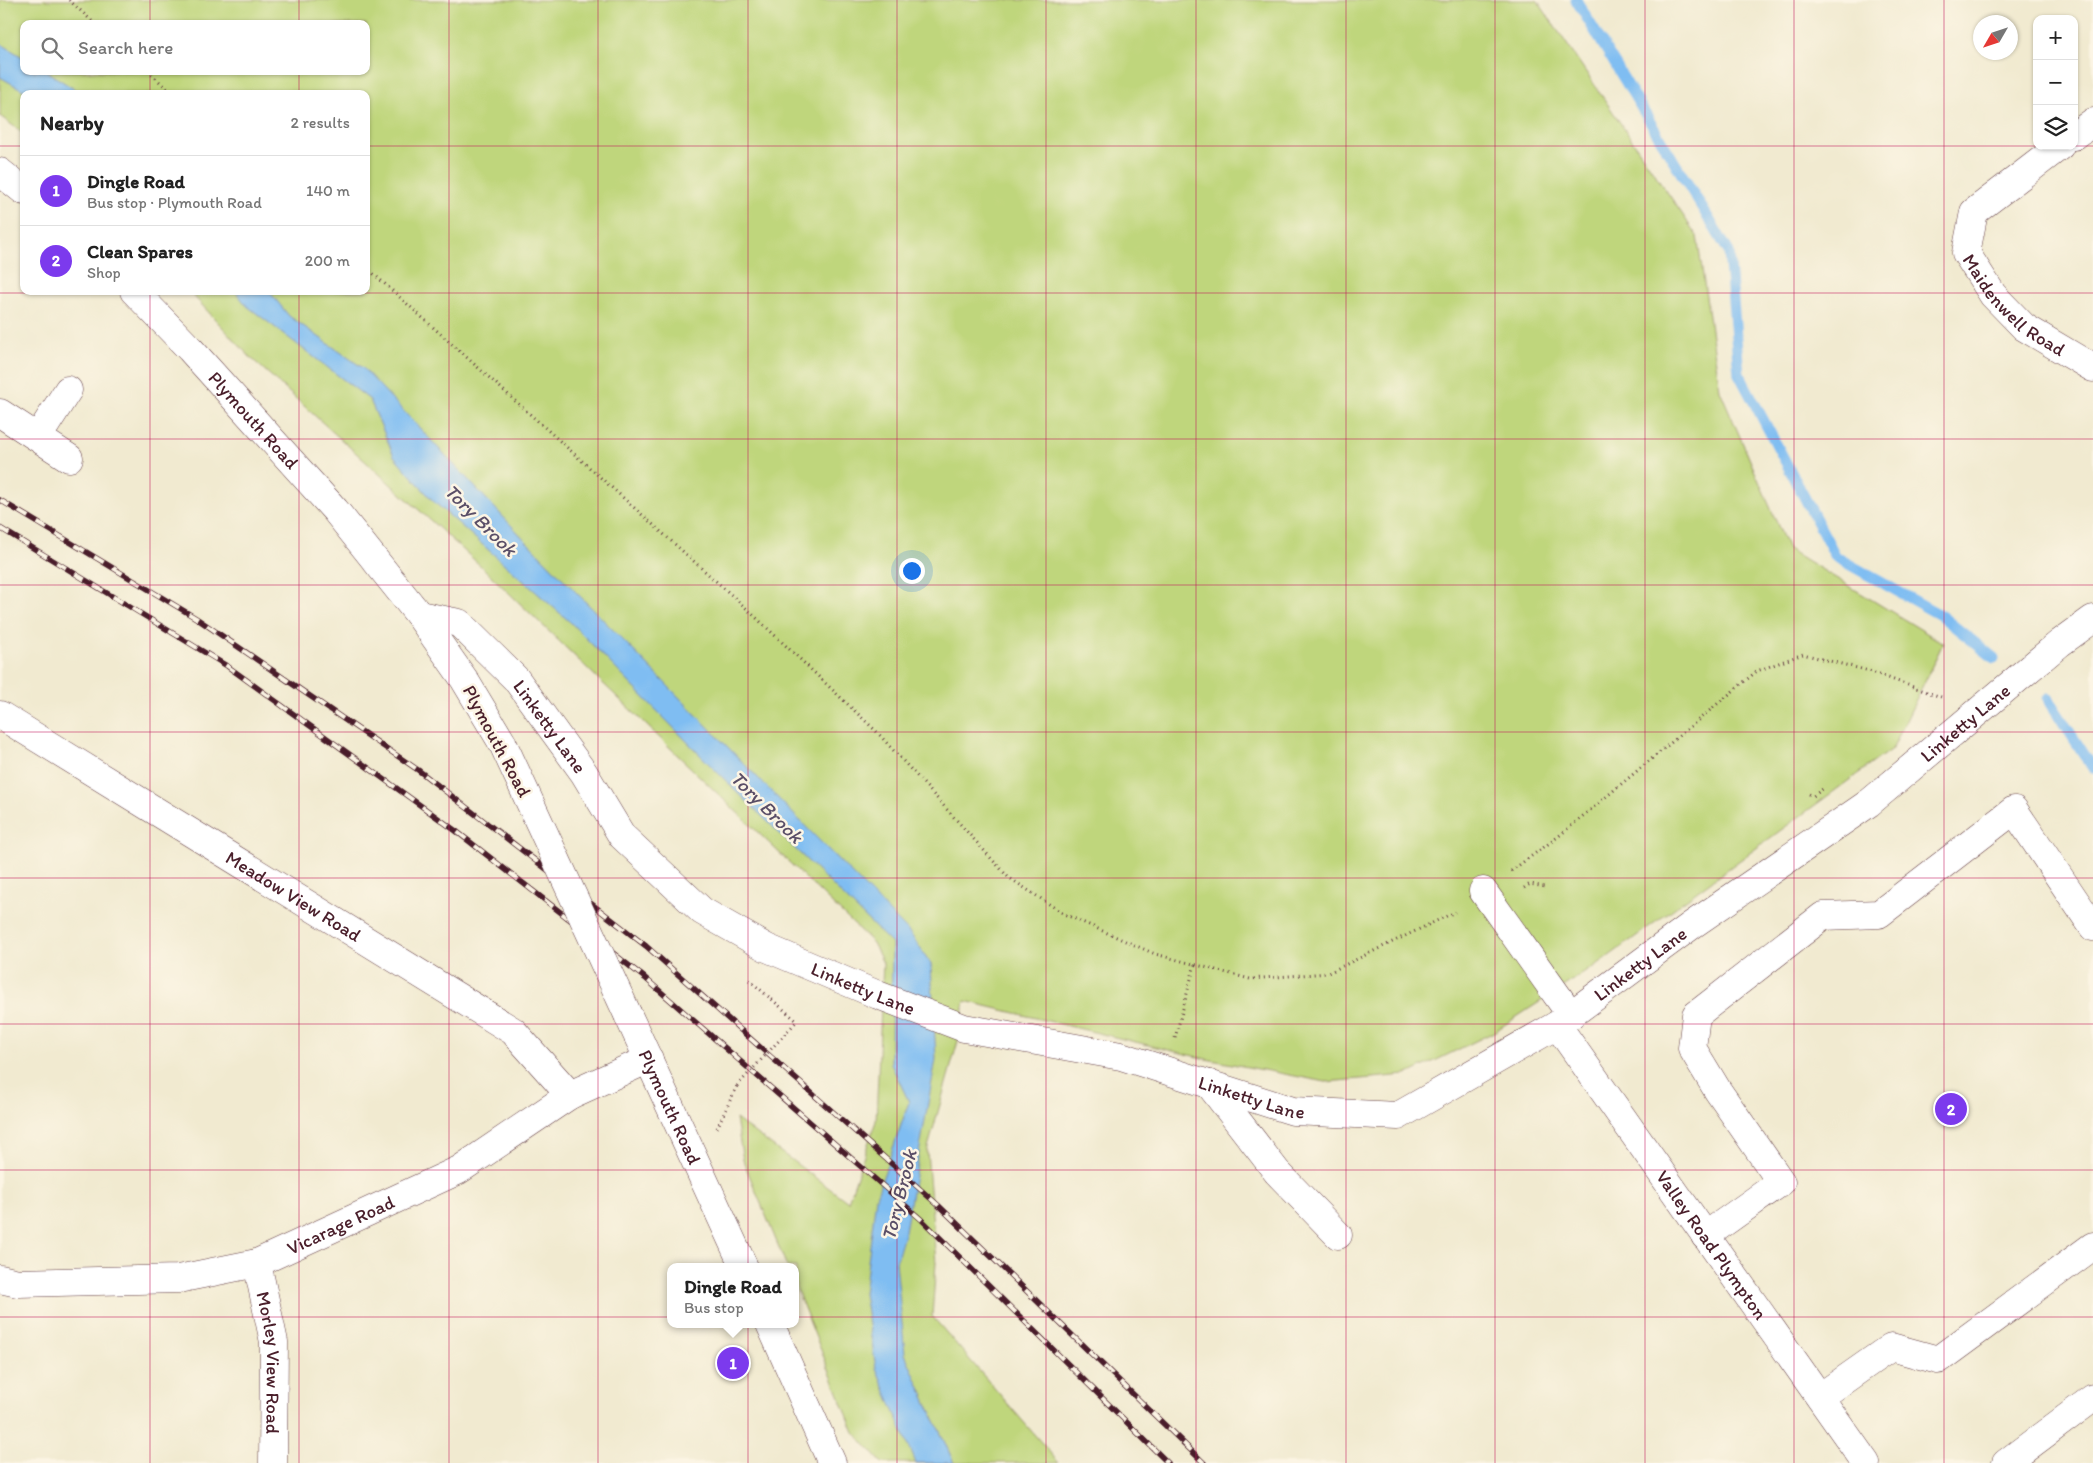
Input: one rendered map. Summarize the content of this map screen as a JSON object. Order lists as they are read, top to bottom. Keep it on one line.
{"streets":{"street":["Maidenwell Road","Plymouth Road","Linketty Lane","Meadow View Road","Vicarage Road","Valley Road Plympton","Morley View Road"]},"crossings":[["Plymouth Road","Linketty Lane"],["Plymouth Road","Vicarage Road"],["Linketty Lane","Valley Road Plympton"],["Meadow View Road","Vicarage Road"],["Vicarage Road","Morley View Road"]],"water":["Tory Brook"],"north":"bottom left","page":{"map_buttons":["+","−"],"search":"Search here","heading":["Nearby","2 results"],"list":[{"mark":"1","name":"Dingle Road","note":"Bus stop · Plymouth Road","value":"140 m"},{"mark":"2","name":"Clean Spares","note":"Shop","value":"200 m"}],"pins":["2","1"],"popup":["Dingle Road","Bus stop"]}}
